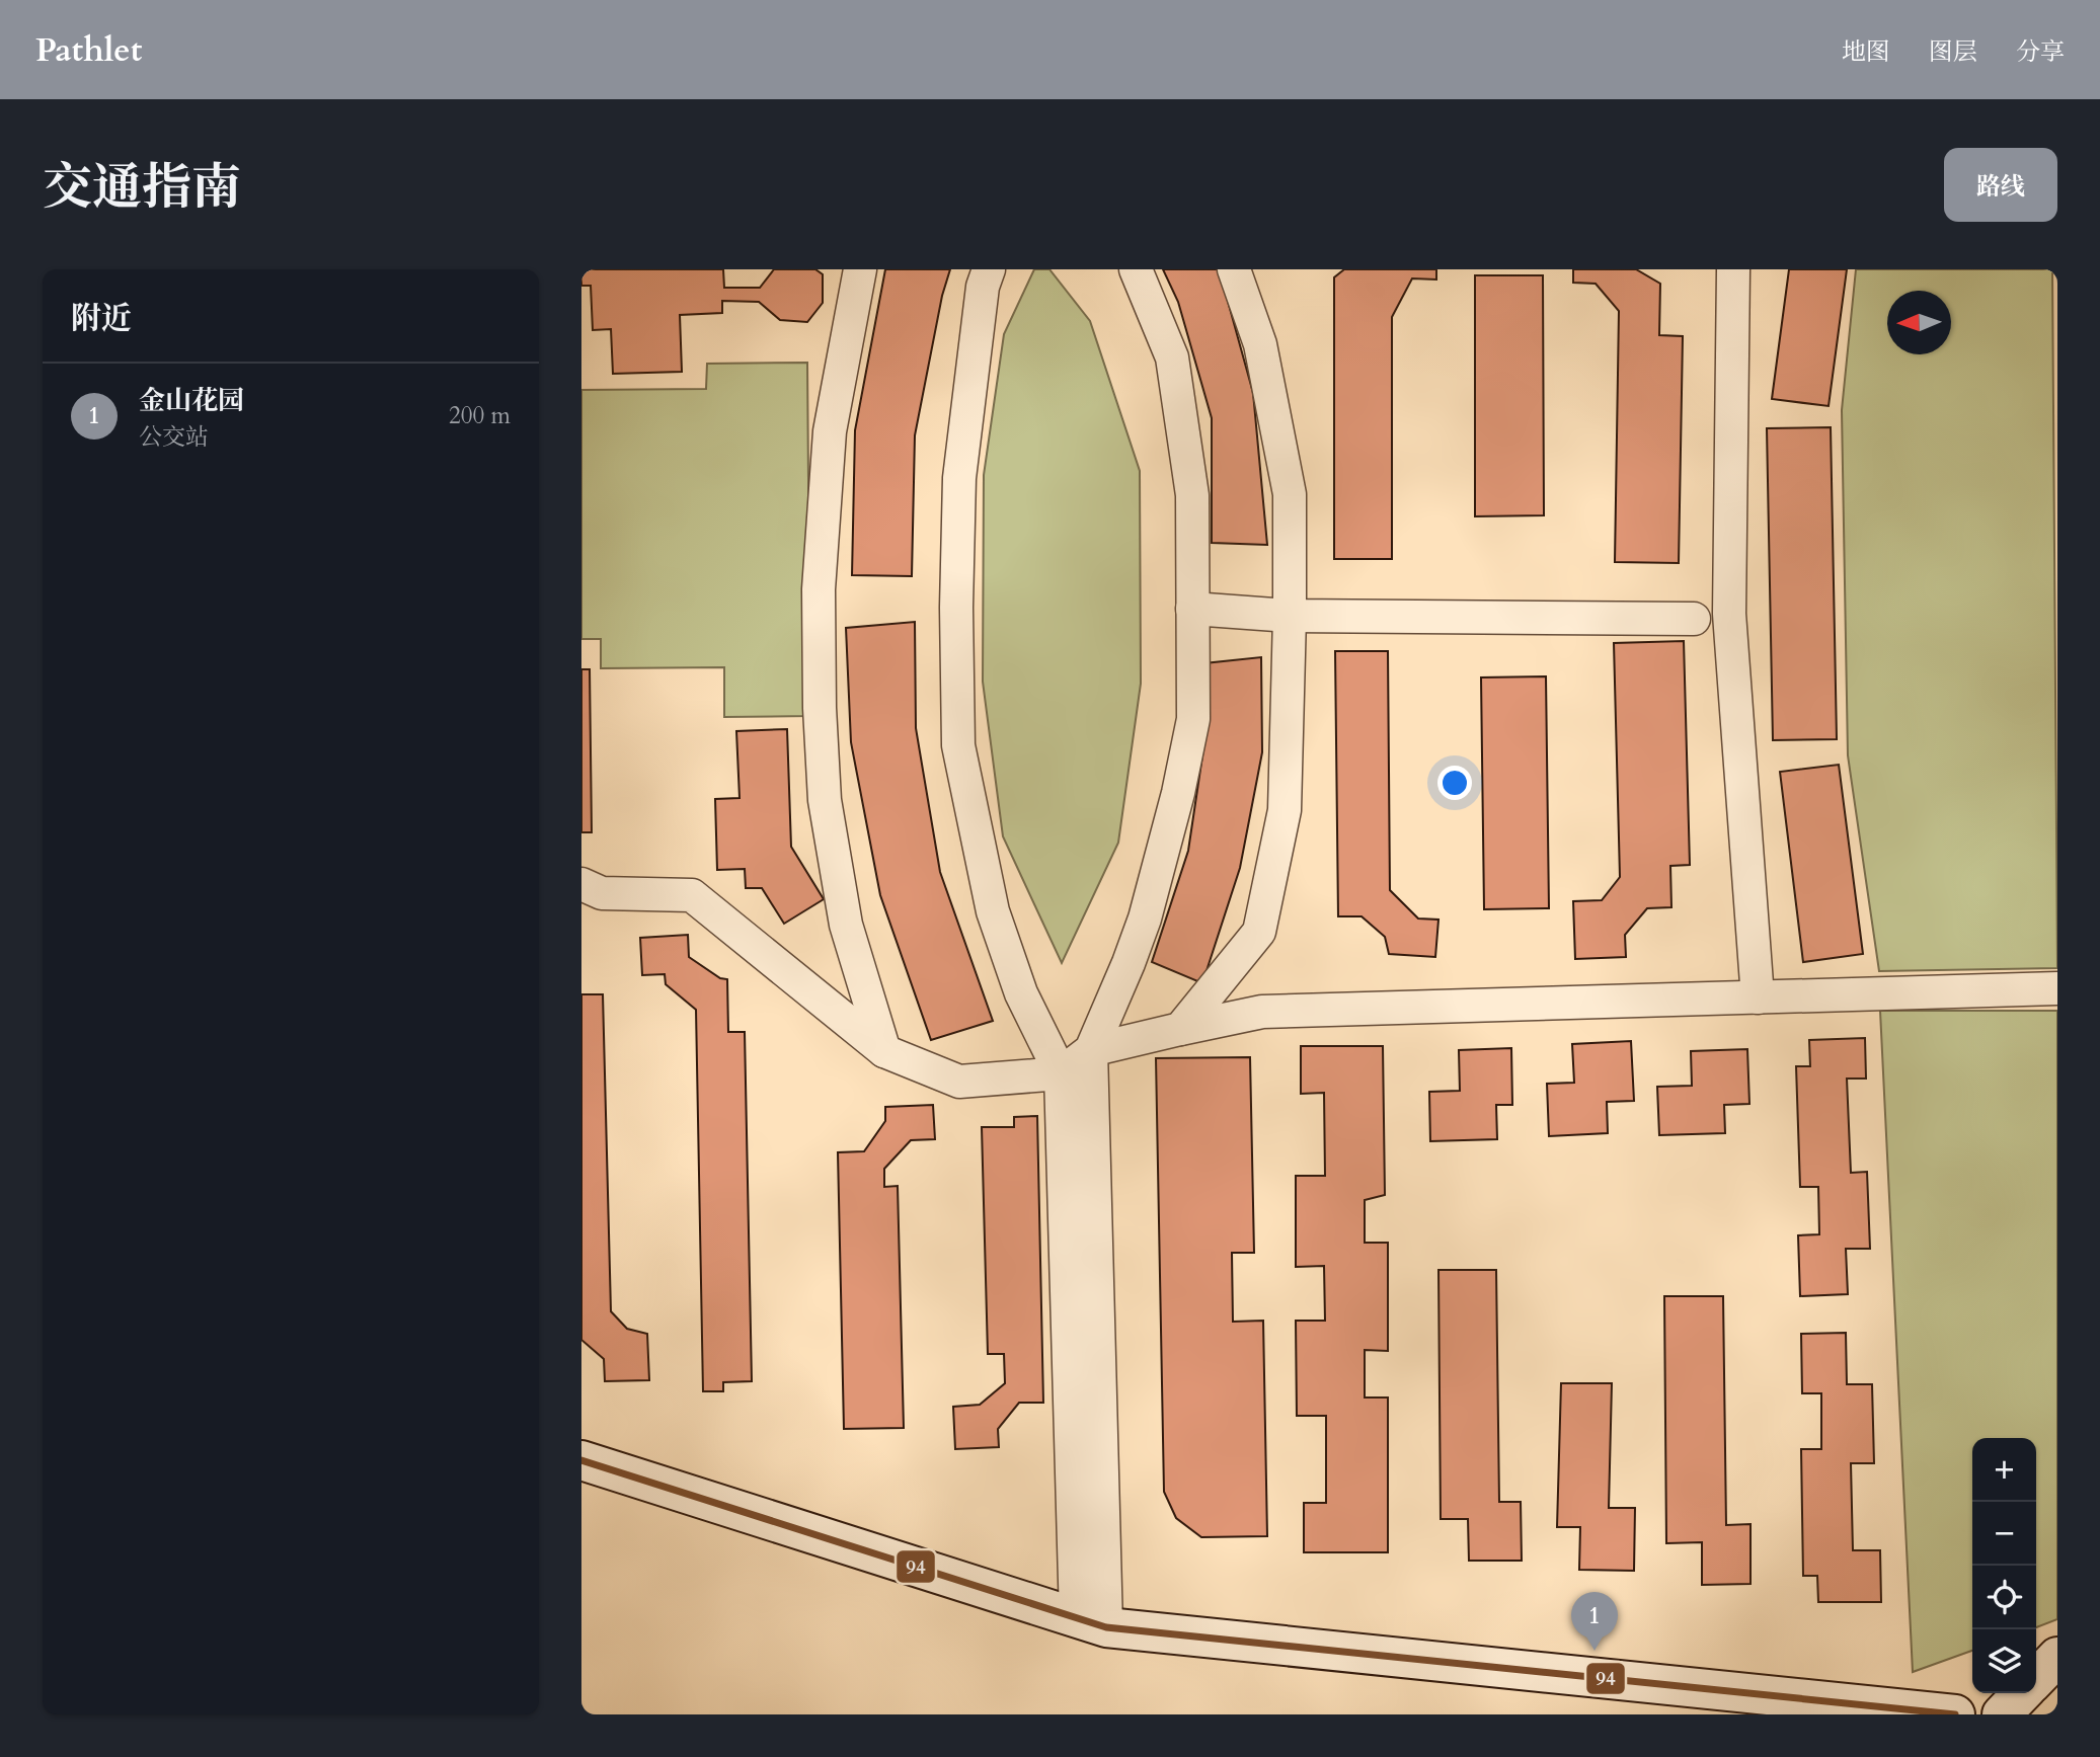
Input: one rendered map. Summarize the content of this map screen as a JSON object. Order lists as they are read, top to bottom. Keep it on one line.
{"lines":["transit line 94"],"north":"left","page":{"header":"Pathlet","nav":["地图","图层","分享"],"title":"交通指南","buttons":"路线","heading":"附近","list":[{"mark":"1","name":"金山花园","note":"公交站","value":"200 m"}],"map_buttons":["+","−"],"pins":"1"}}
